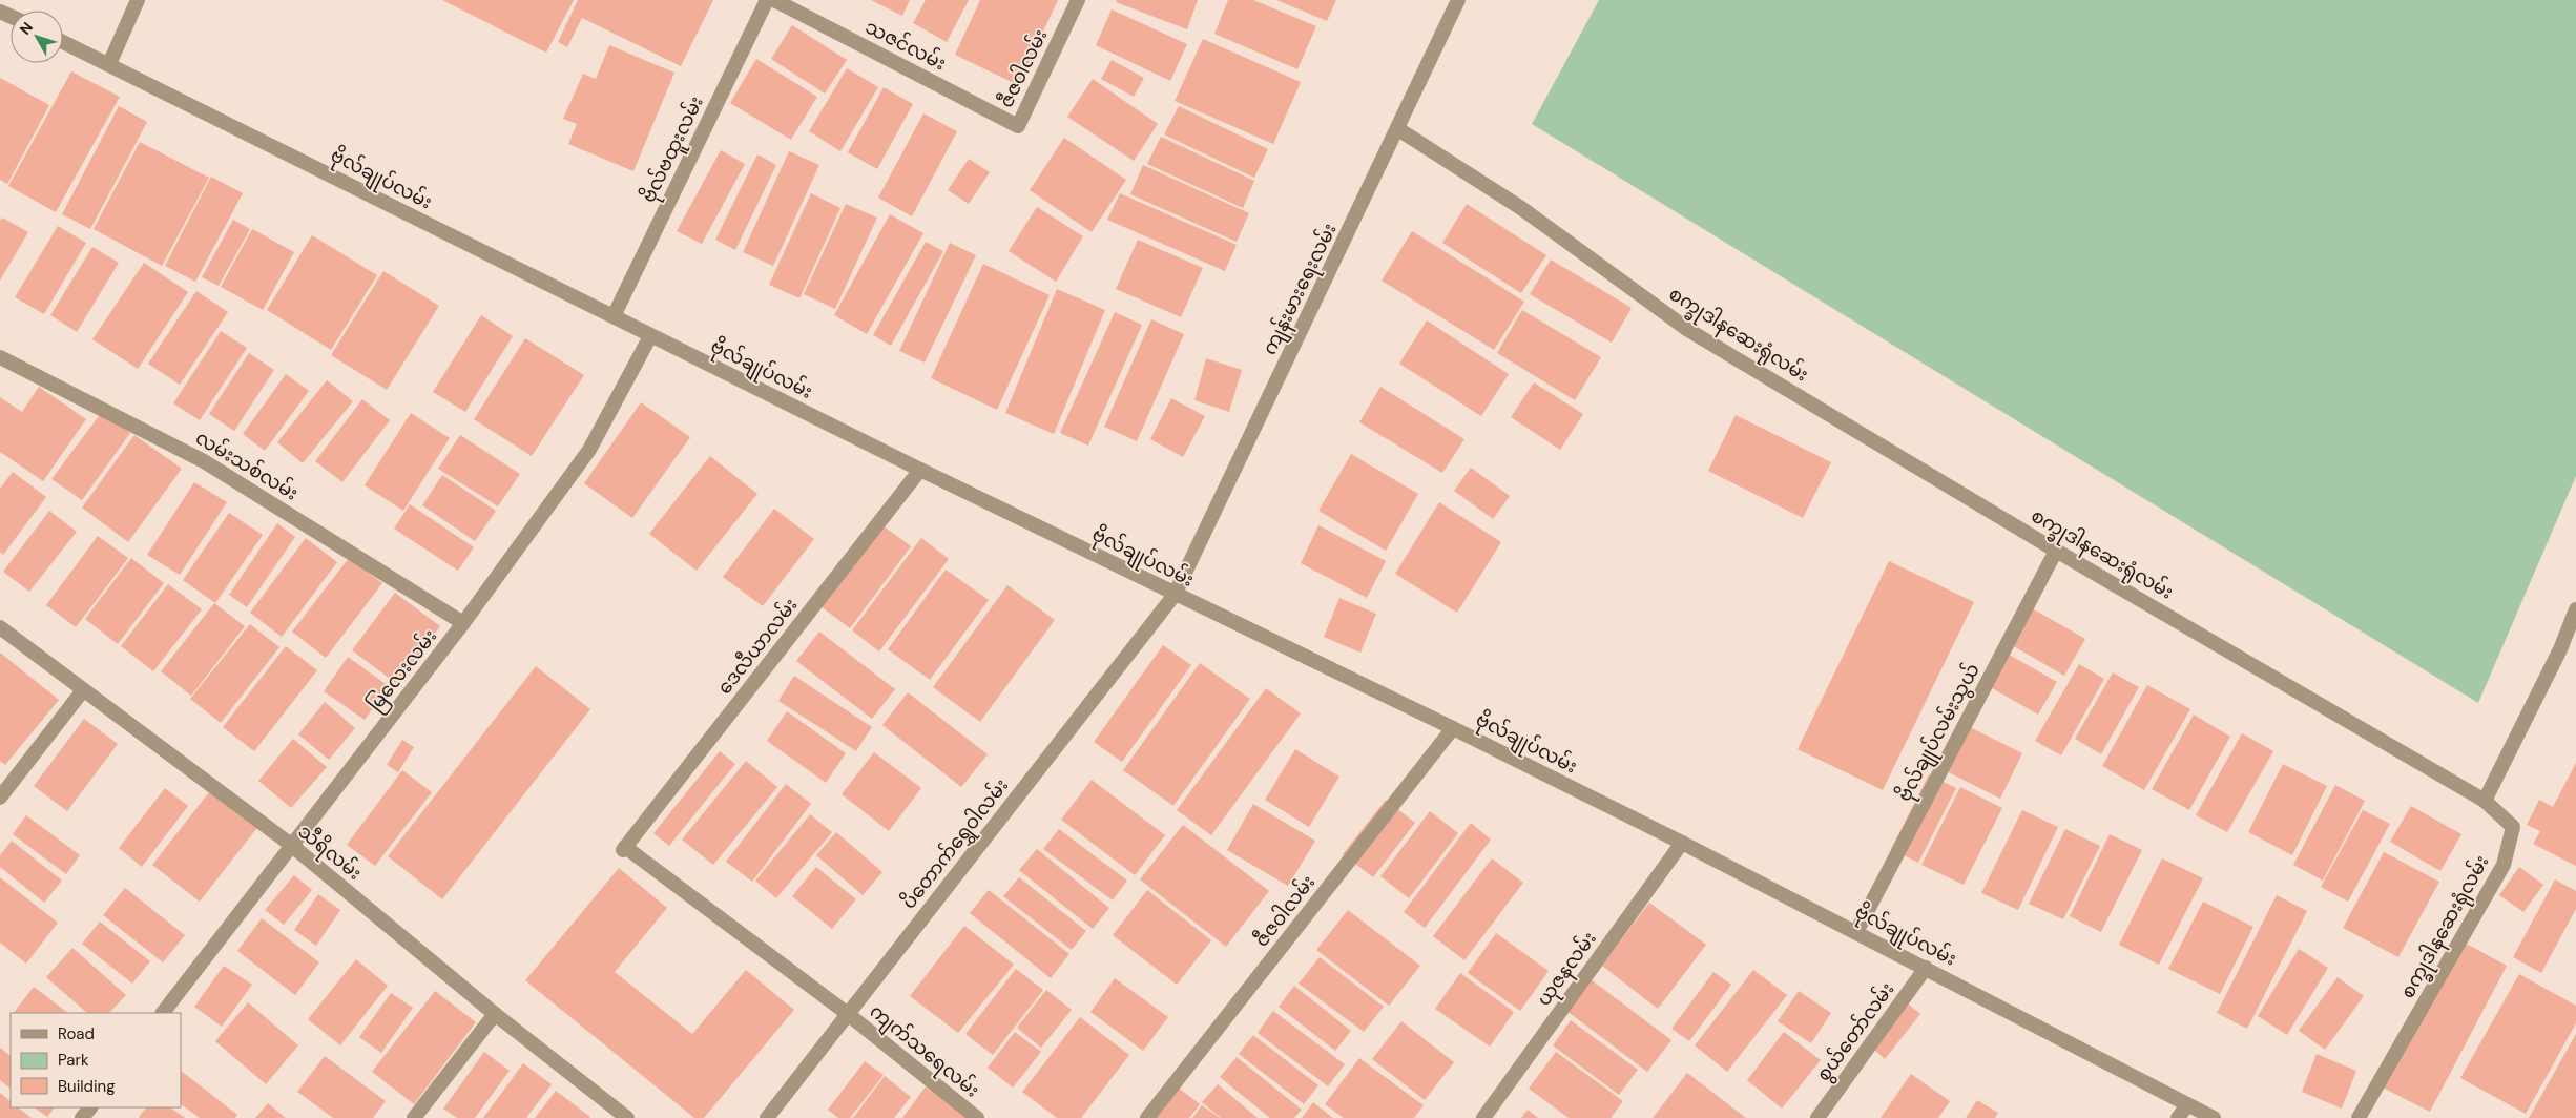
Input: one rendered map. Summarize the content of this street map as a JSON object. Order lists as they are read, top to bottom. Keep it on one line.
{"streets":{"street":["သဇင်လမ်း","ဇီဇဝါလမ်း","ဗိုလ်ဗထူးလမ်း","ဗိုလ်ချုပ်လမ်း","ကျန်းမားရေးလမ်း","စက္ခုဒါနဆေးရုံလမ်း","လမ်းသစ်လမ်း","ဒေလီယာလမ်း","မြလေးလမ်း","ဗိုလ်ချုပ်လမ်းသွယ်","ပိတောက်ရွှေဝါလမ်း","သီရိလမ်း","ယုဇနလမ်း","စွယ်တော်လမ်း","ကျက်သရေလမ်း"]},"crossings":[["သဇင်လမ်း","ဇီဇဝါလမ်း"],["ဇီဇဝါလမ်း","ဗိုလ်ချုပ်လမ်း"],["ဗိုလ်ဗထူးလမ်း","ဗိုလ်ချုပ်လမ်း"],["ဗိုလ်ချုပ်လမ်း","ကျန်းမားရေးလမ်း"],["ဗိုလ်ချုပ်လမ်း","ဒေလီယာလမ်း"],["ဗိုလ်ချုပ်လမ်း","မြလေးလမ်း"],["ဗိုလ်ချုပ်လမ်း","ဗိုလ်ချုပ်လမ်းသွယ်"],["ဗိုလ်ချုပ်လမ်း","ပိတောက်ရွှေဝါလမ်း"],["ဗိုလ်ချုပ်လမ်း","ယုဇနလမ်း"],["ဗိုလ်ချုပ်လမ်း","စွယ်တော်လမ်း"],["ကျန်းမားရေးလမ်း","စက္ခုဒါနဆေးရုံလမ်း"],["ကျန်းမားရေးလမ်း","ပိတောက်ရွှေဝါလမ်း"],["စက္ခုဒါနဆေးရုံလမ်း","ဗိုလ်ချုပ်လမ်းသွယ်"],["လမ်းသစ်လမ်း","မြလေးလမ်း"],["ဒေလီယာလမ်း","ပိတောက်ရွှေဝါလမ်း"],["ဒေလီယာလမ်း","ကျက်သရေလမ်း"],["မြလေးလမ်း","သီရိလမ်း"],["ပိတောက်ရွှေဝါလမ်း","ကျက်သရေလမ်း"]],"legend":["Road","Park","Building"],"north":"top left"}
